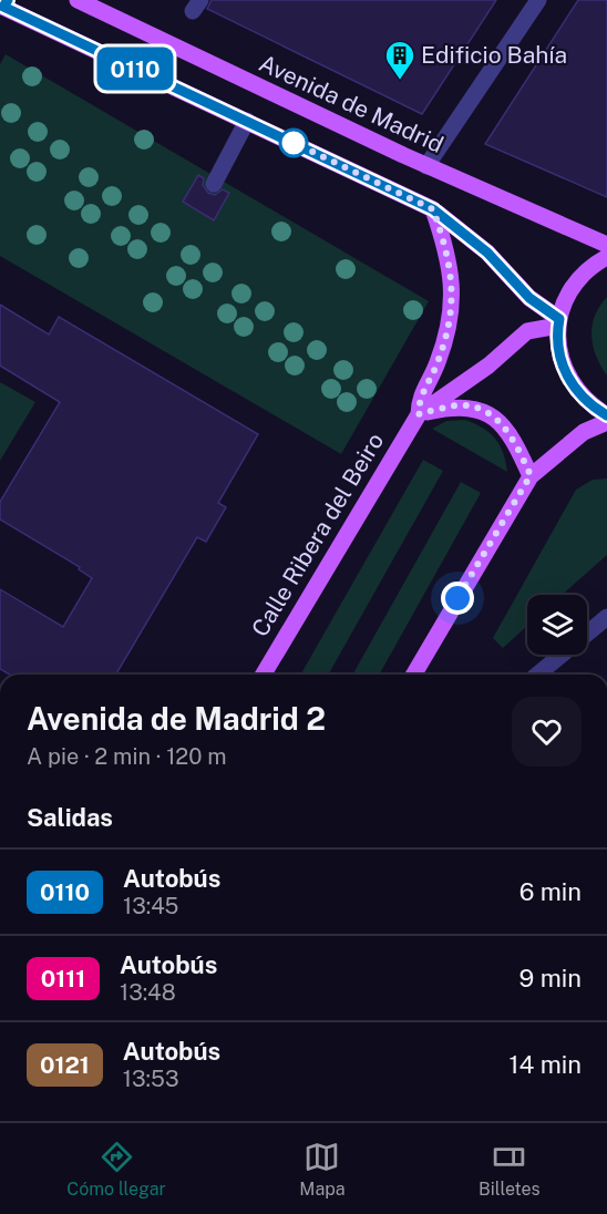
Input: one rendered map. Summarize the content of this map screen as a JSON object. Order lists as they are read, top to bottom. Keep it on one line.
{"streets":{"main road":["Avenida de Madrid","Calle Ribera del Beiro"]},"places":{"building":["Edificio Bahía"]},"lines":["bus line 0110"],"page":{"on_map":"0110","heading":[["Avenida de Madrid 2","A pie · 2 min · 120 m"],"Salidas"],"list":[{"mark":"0110","name":"Autobús","note":"13:45","value":"6 min"},{"mark":"0111","name":"Autobús","note":"13:48","value":"9 min"},{"mark":"0121","name":"Autobús","note":"13:53","value":"14 min"}],"tabs":["Cómo llegar","Mapa","Billetes"]}}
